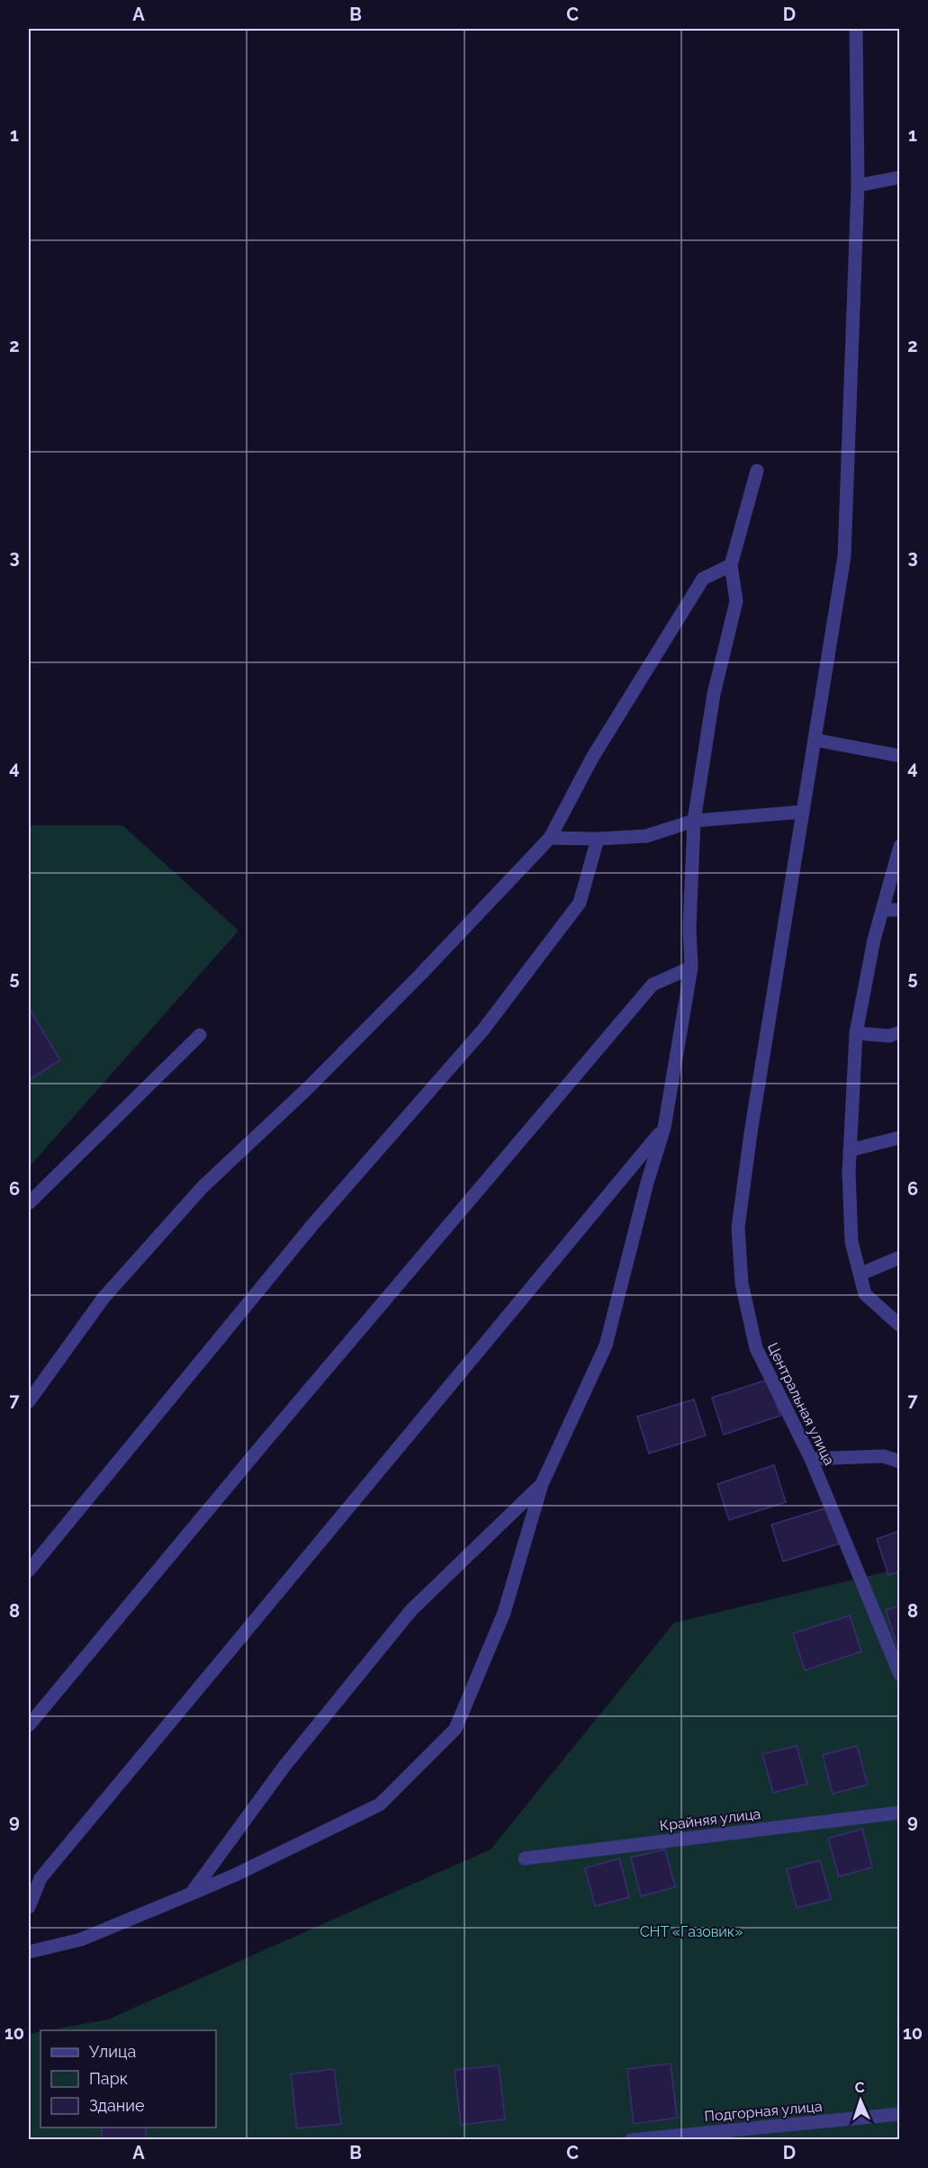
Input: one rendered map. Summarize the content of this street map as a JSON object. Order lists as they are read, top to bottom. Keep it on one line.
{"streets":{"street":["Центральная улица","Крайняя улица","Подгорная улица"]},"parks":["СНТ «Газовик»"],"legend":["Улица","Парк","Здание"],"north":"top","grid":{"columns":["A","B","C","D"],"rows":["1","2","3","4","5","6","7","8","9","10"]}}
